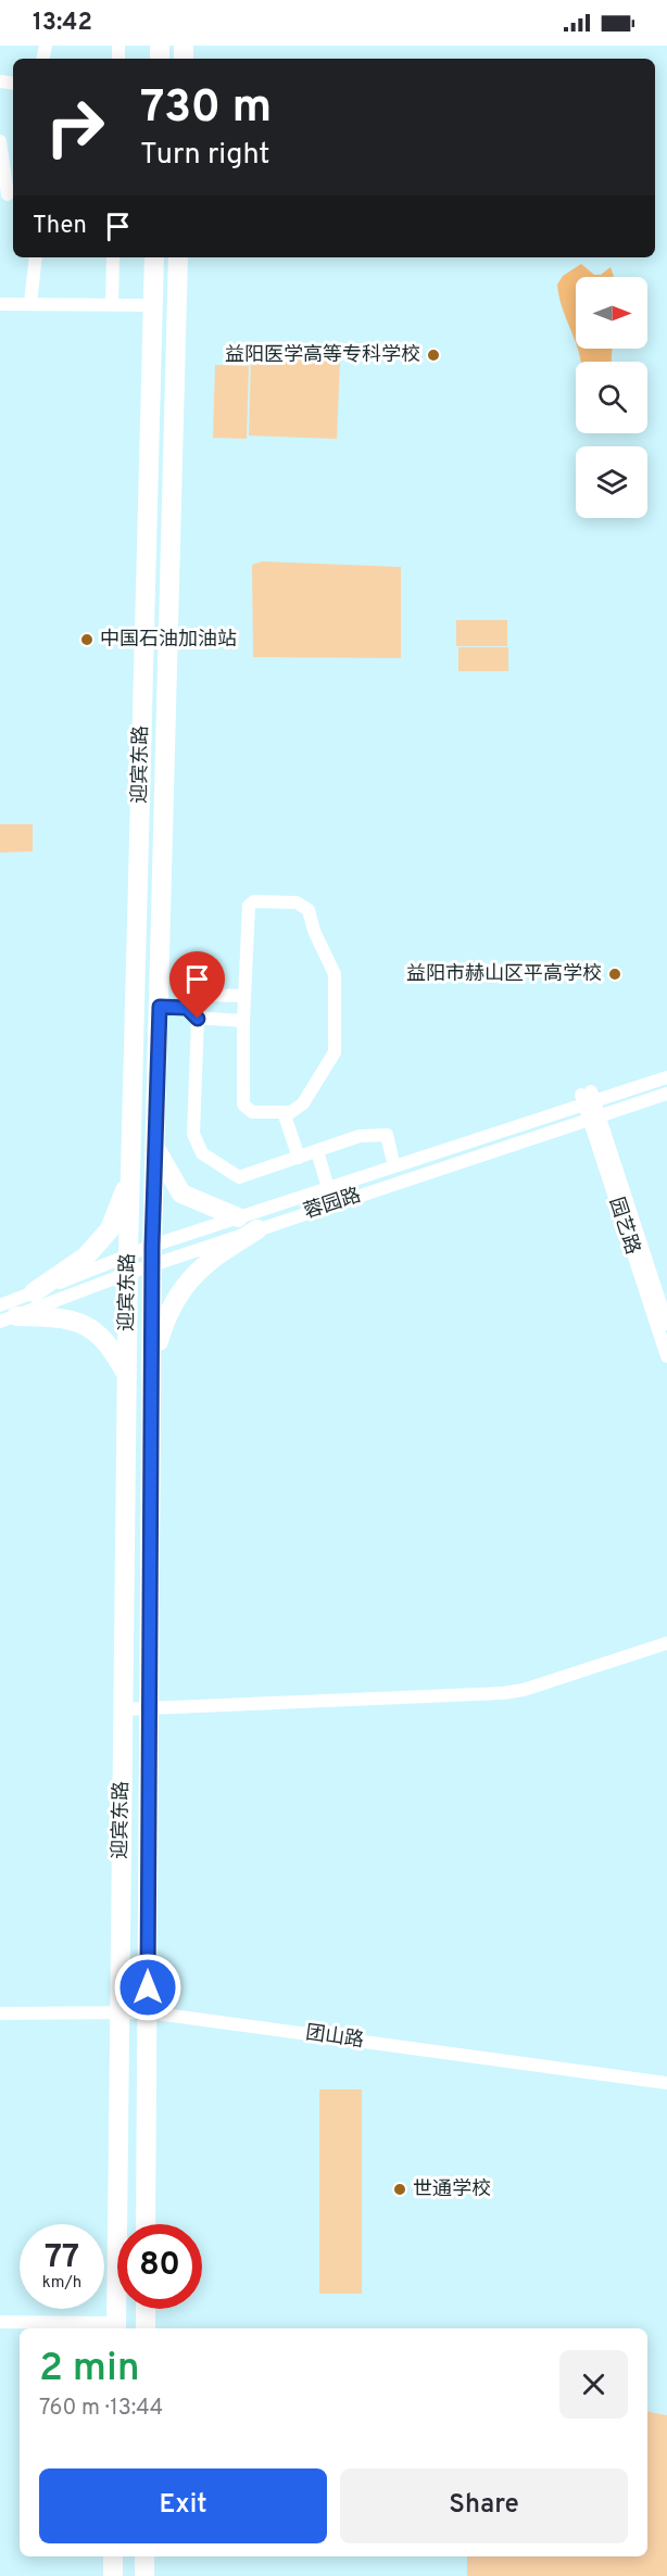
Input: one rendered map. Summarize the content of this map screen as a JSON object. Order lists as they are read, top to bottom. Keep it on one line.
{"streets":{"highway":["迎宾东路"],"street":["蓉园路","园艺路","团山路"]},"crossings":[["迎宾东路","蓉园路"],["迎宾东路","团山路"],["蓉园路","园艺路"]],"places":["益阳医学高等专科学校","中国石油加油站","益阳市赫山区平高学校","世通学校"],"north":"right","page":{"status":"13:42","turn":["730 m","Turn right"],"then":"Then","speed":"77 km/h","limit":"80","heading":["2 min","760 m · 13:44"],"buttons":["Exit","Share"]}}
